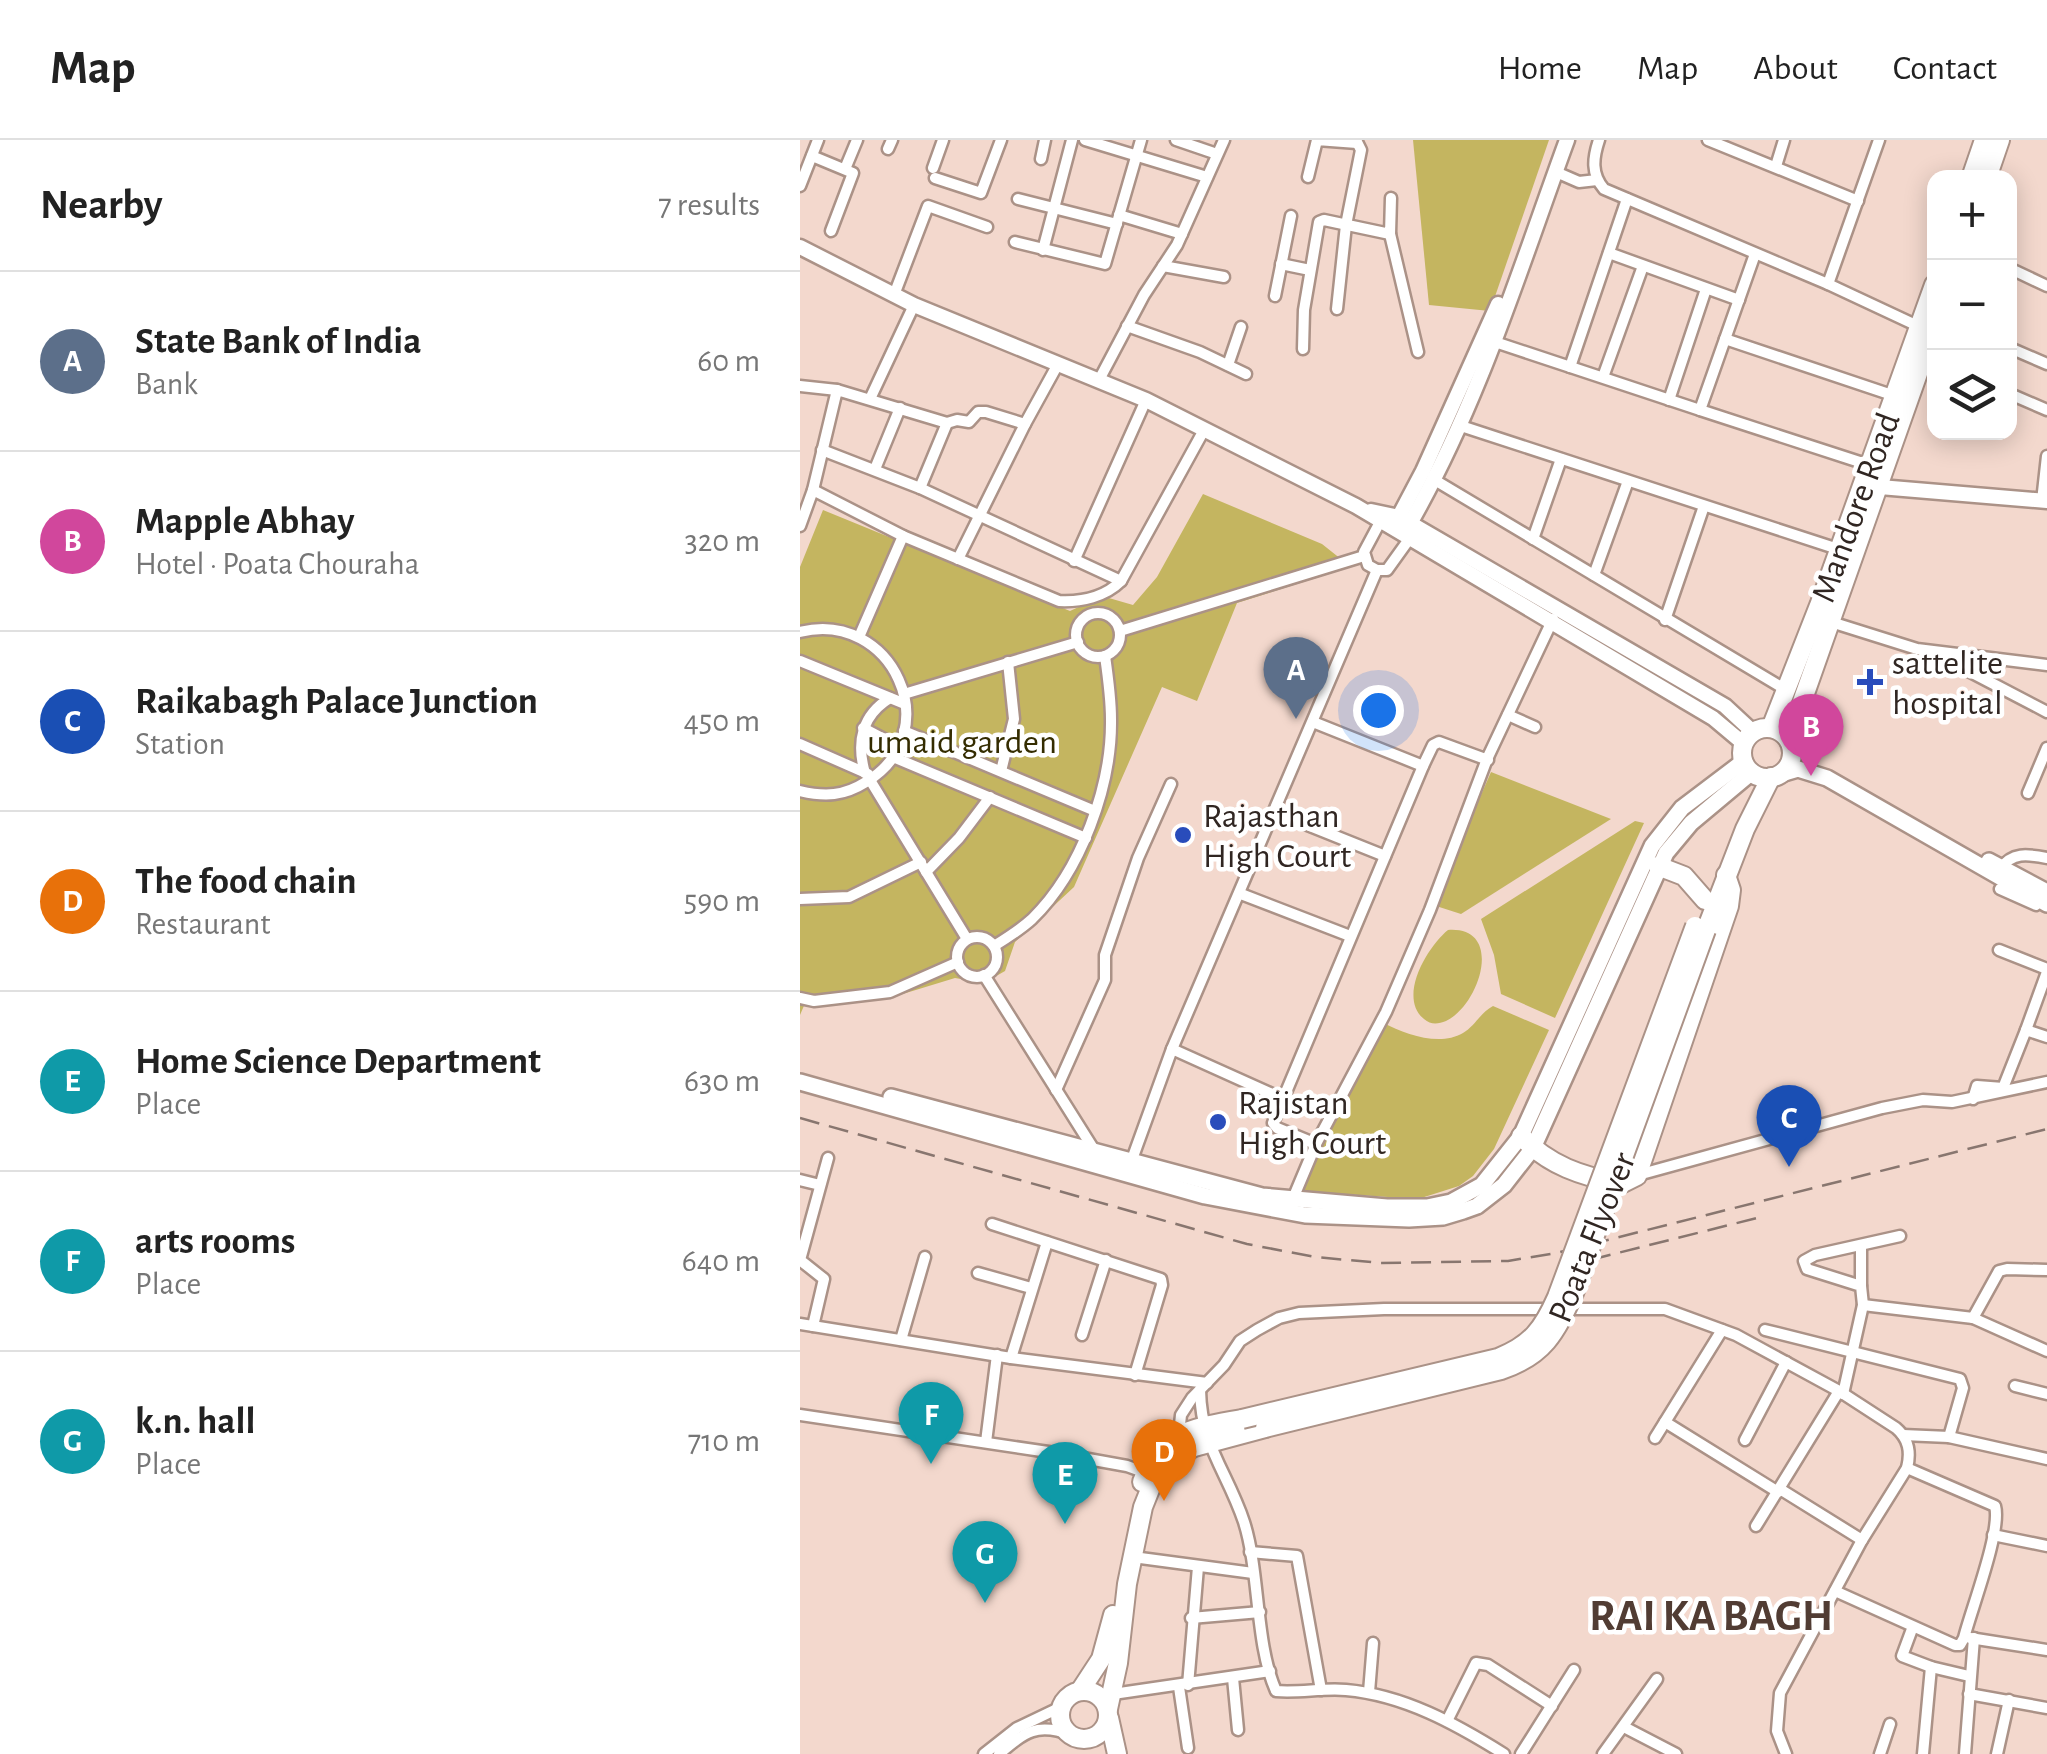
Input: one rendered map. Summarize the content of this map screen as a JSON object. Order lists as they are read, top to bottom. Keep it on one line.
{"streets":{"highway":["Mandore Road","Poata Flyover"]},"crossings":[["Mandore Road","Poata Flyover"]],"districts":["RAI KA BAGH"],"parks":["umaid garden"],"places":{"health":["sattelite hospital"],"other":["Rajasthan High Court","Rajistan High Court"]},"page":{"header":"Map","nav":["Home","Map","About","Contact"],"heading":["Nearby","7 results"],"map_buttons":["+","−"],"list":[{"mark":"A","name":"State Bank of India","note":"Bank","value":"60 m"},{"mark":"B","name":"Mapple Abhay","note":"Hotel · Poata Chouraha","value":"320 m"},{"mark":"C","name":"Raikabagh Palace Junction","note":"Station","value":"450 m"},{"mark":"D","name":"The food chain","note":"Restaurant","value":"590 m"},{"mark":"E","name":"Home Science Department","note":"Place","value":"630 m"},{"mark":"F","name":"arts rooms","note":"Place","value":"640 m"},{"mark":"G","name":"k.n. hall","note":"Place","value":"710 m"}],"pins":["A","B","C","F","D","E","G"]}}
